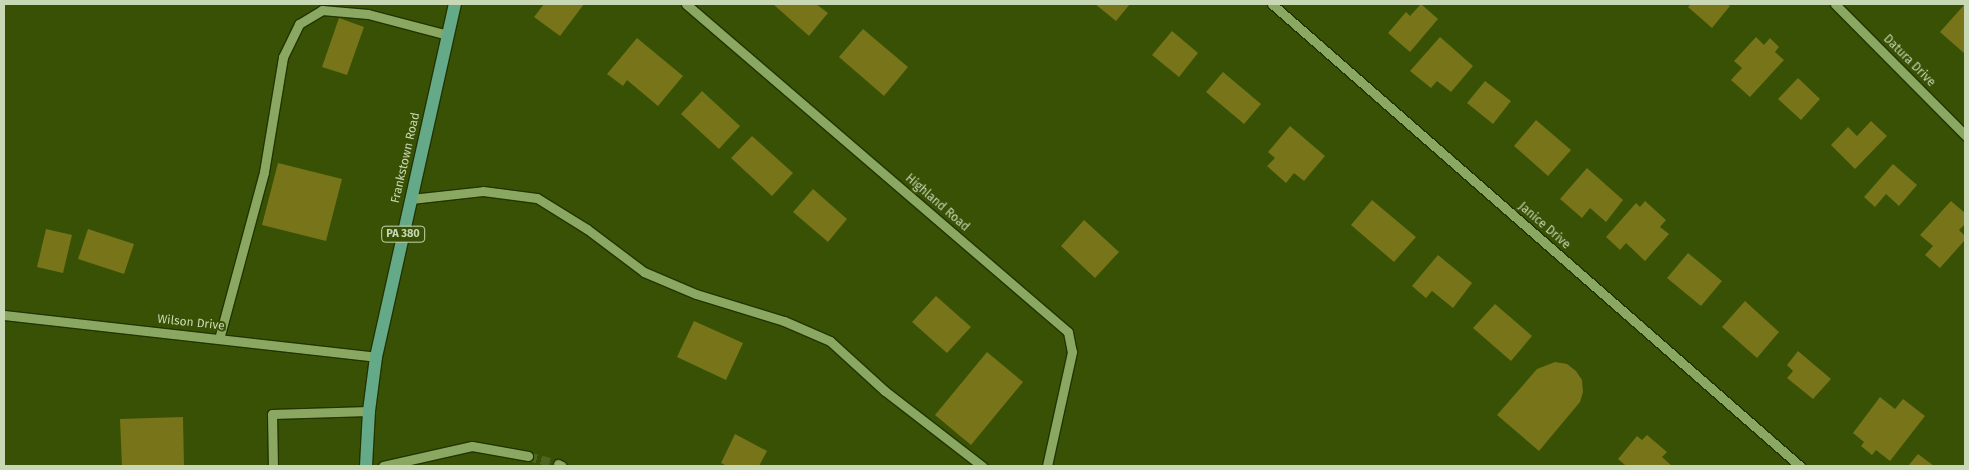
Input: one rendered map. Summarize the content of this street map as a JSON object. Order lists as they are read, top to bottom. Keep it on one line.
{"streets":{"main road":["Frankstown Road","PA 380"],"street":["Datura Drive","Highland Road","Janice Drive","Wilson Drive"]},"crossings":[["Frankstown Road","Wilson Drive"]]}
